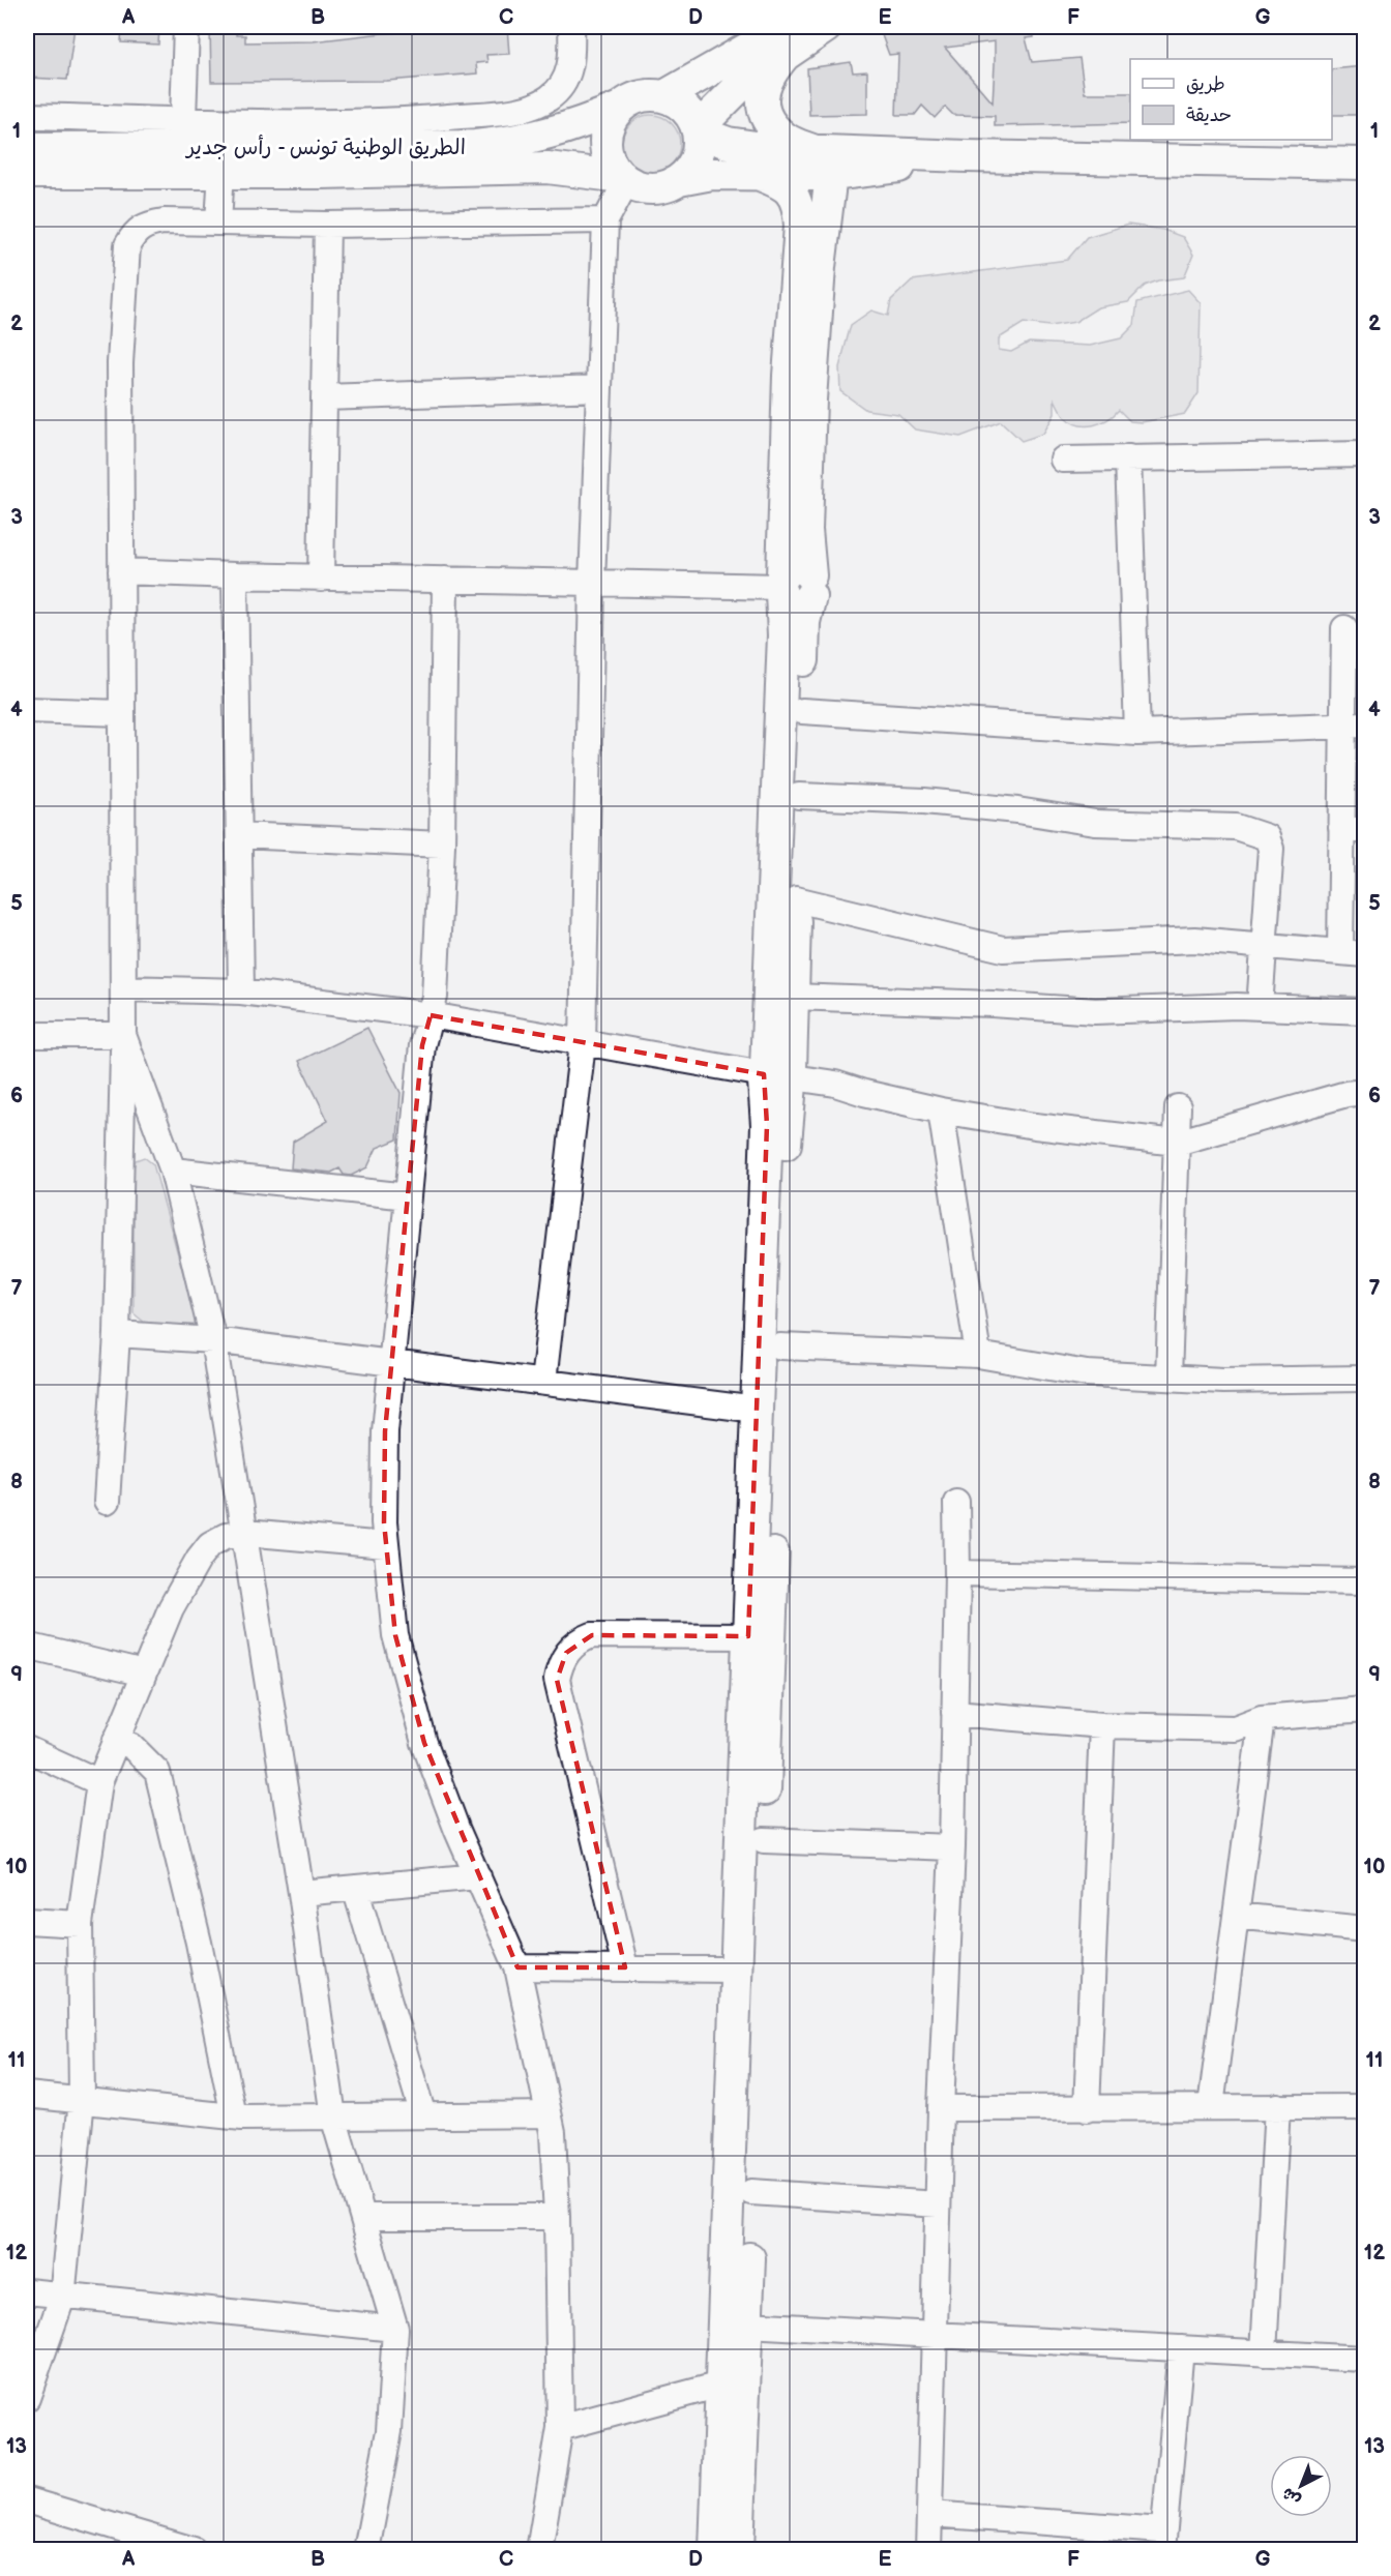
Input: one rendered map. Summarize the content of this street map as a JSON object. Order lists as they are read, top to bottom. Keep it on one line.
{"streets":{"main road":["الطريق الوطنية تونس - رأس جدير"]},"legend":["طريق","حديقة"],"north":"bottom left","grid":{"columns":["A","B","C","D","E","F","G"],"rows":["1","2","3","4","5","6","7","8","9","10","11","12","13"]}}
